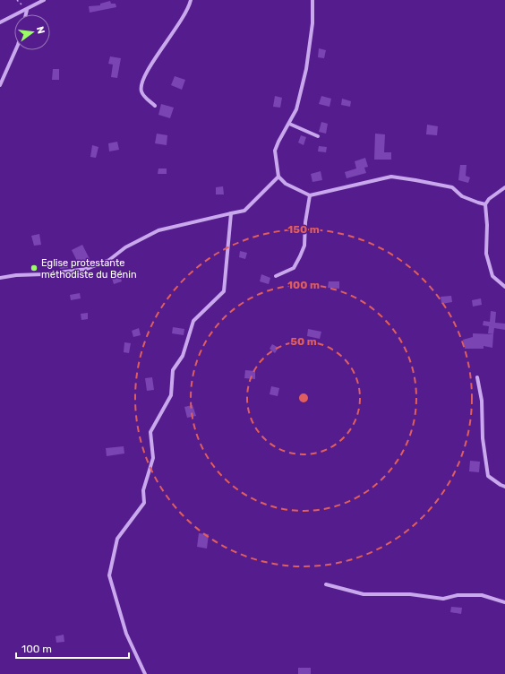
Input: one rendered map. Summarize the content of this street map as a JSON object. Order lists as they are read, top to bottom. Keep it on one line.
{"places":["Eglise protestante méthodiste du Bénin"],"scale_bar":"100 m","north":"right","rings":["150 m","100 m","50 m"]}
